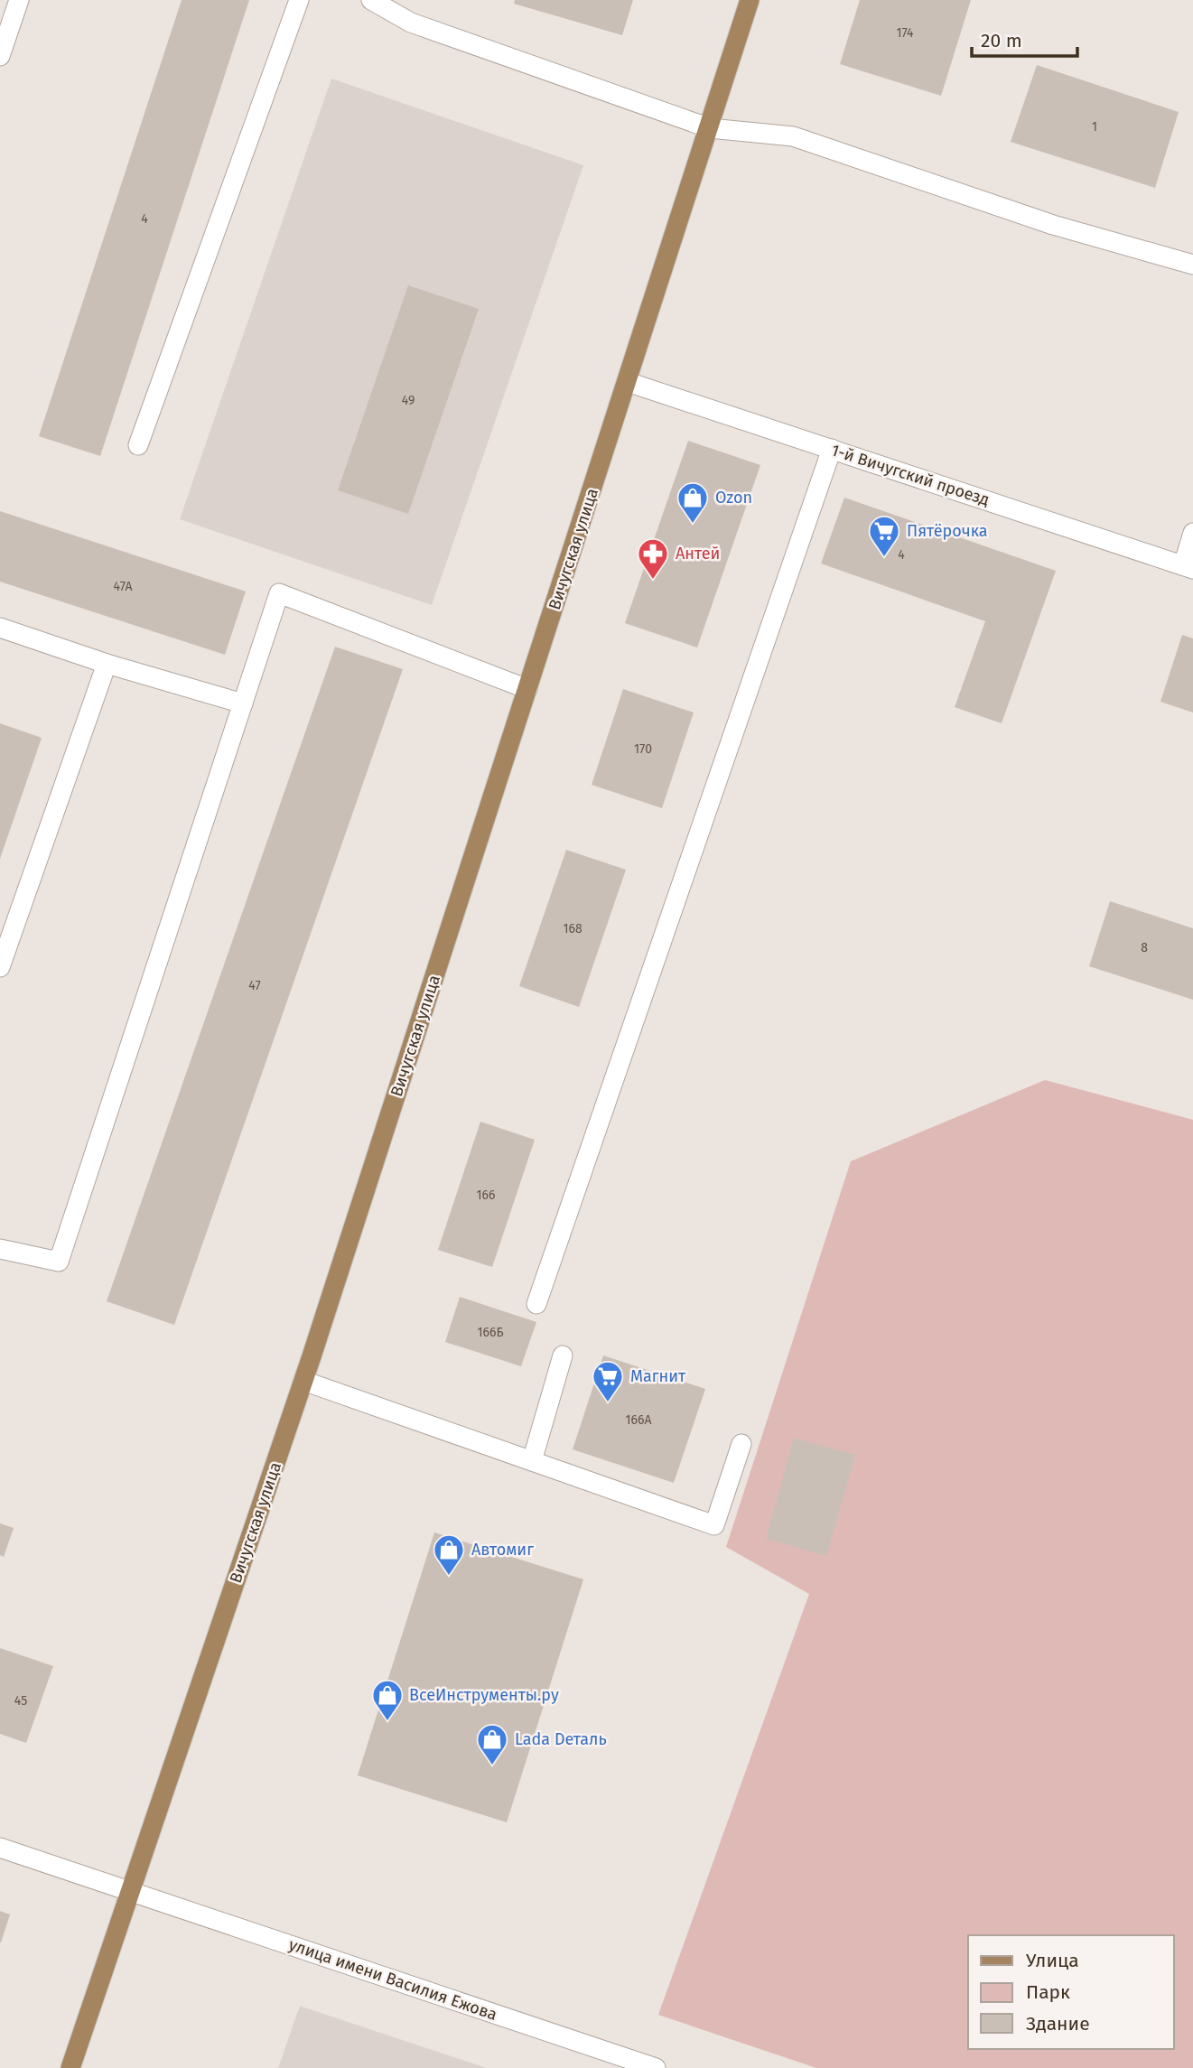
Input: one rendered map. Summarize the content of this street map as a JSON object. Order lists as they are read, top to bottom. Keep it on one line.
{"streets":{"main road":["Вичугская улица"],"street":["1-й Вичугский проезд","улица имени Василия Ежова"]},"crossings":[["1-й Вичугский проезд","Вичугская улица"],["Вичугская улица","улица имени Василия Ежова"]],"places":{"shop":["Ozon","Автомиг","ВсеИнструменты.ру","Lada Dеталь"],"supermarket":["Пятёрочка","Магнит"],"pharmacy":["Антей"]},"house_numbers":["174","1","4","49","4","47А","170","168","8","47","166","166Б","166А","45"],"legend":["Улица","Парк","Здание"],"scale_bar":"20 m"}
